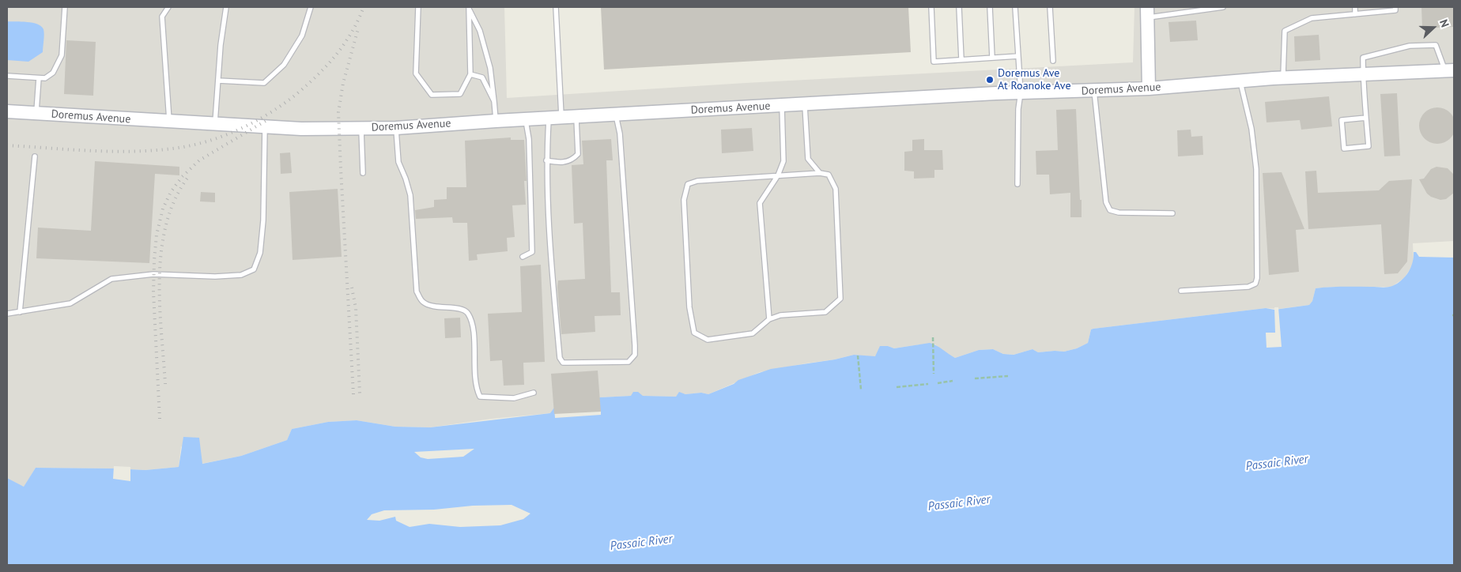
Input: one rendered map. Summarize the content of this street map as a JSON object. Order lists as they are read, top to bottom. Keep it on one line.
{"streets":{"main road":["Doremus Avenue"]},"water":["Passaic River"],"places":["Doremus Ave At Roanoke Ave"],"north":"right"}
